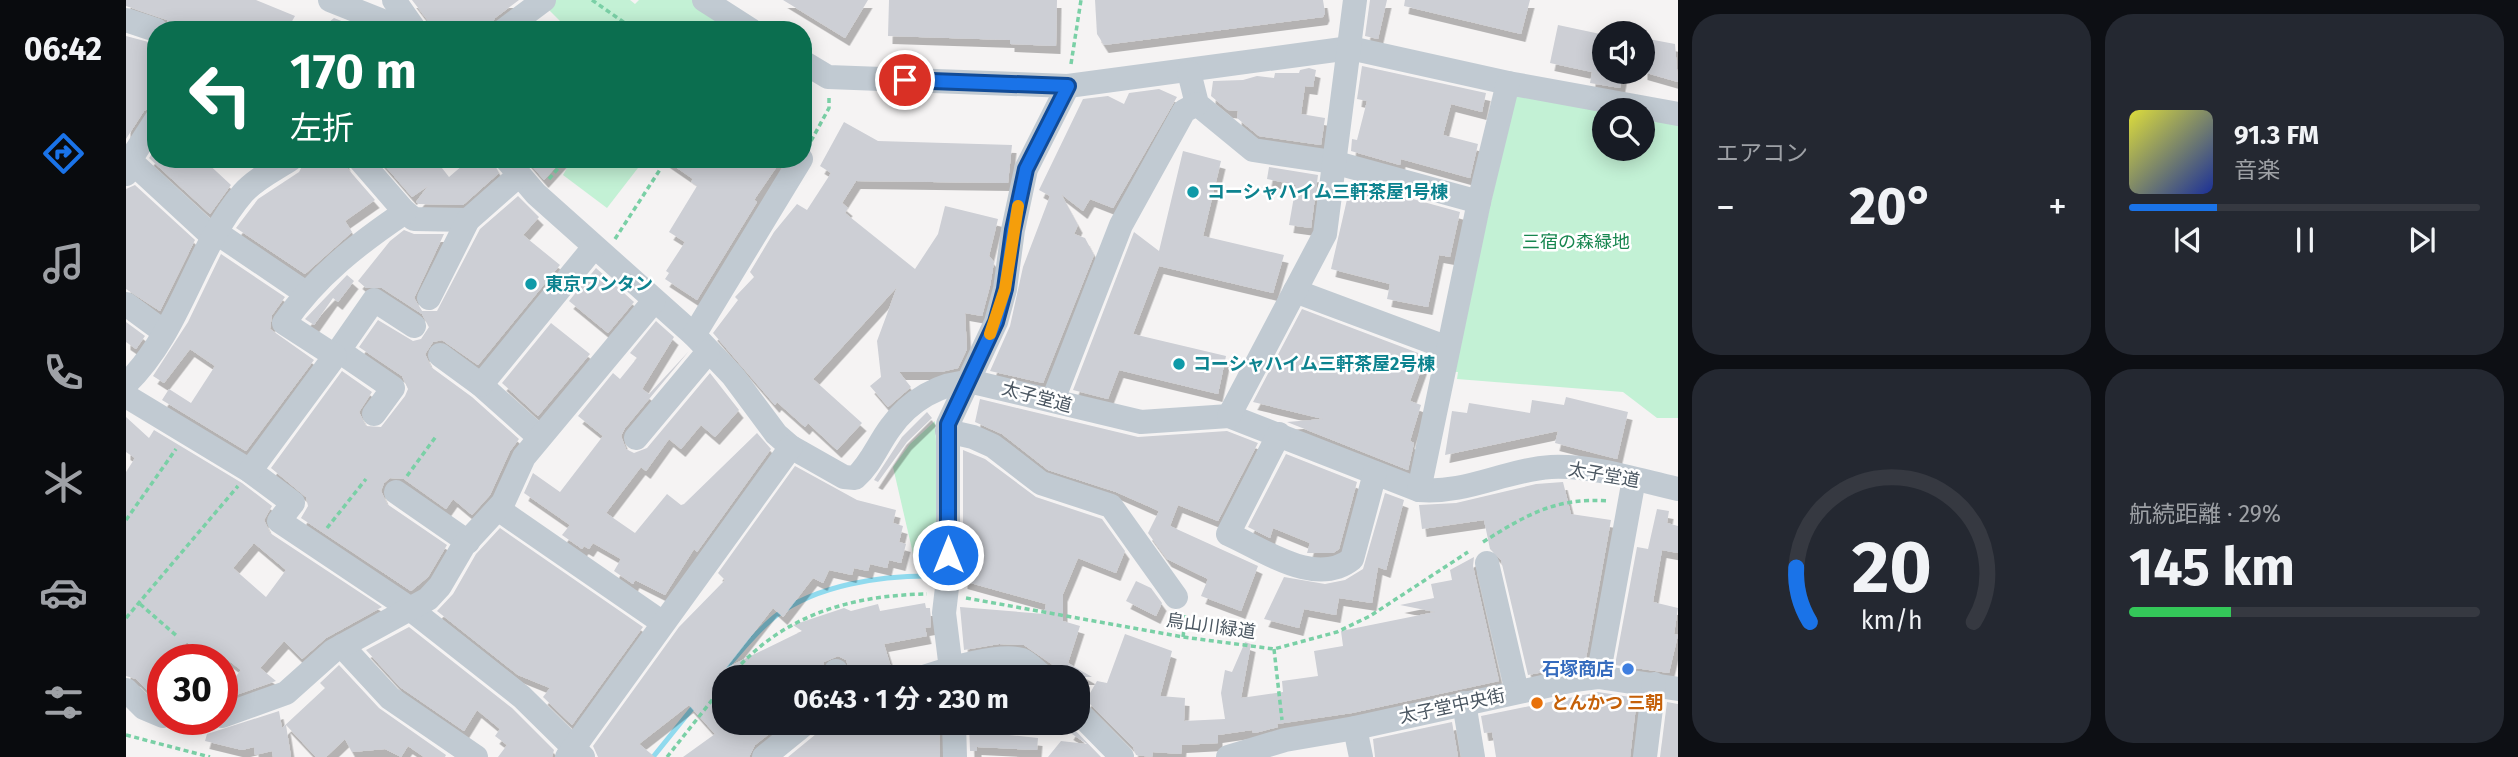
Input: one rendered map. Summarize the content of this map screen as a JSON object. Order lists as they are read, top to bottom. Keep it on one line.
{"streets":{"street":["太子堂道","太子堂中央街"],"path":["烏山川緑道"]},"crossings":[["太子堂道","烏山川緑道"]],"parks":["三宿の森緑地"],"places":["コーシャハイム三軒茶屋1号棟","東京ワンタン","コーシャハイム三軒茶屋2号棟","石塚商店","とんかつ 三朝"],"page":{"tabs":"06:42","tile":["エアコン",["航続距離 · 29%","145 km"]],"turn":["170 m","左折"],"song":["91.3 FM","音楽"],"heat":["−","20°","+"],"limit":"30","trip":"06:43 · 1 分 · 230 m","gauge":["20","km/h"]}}
